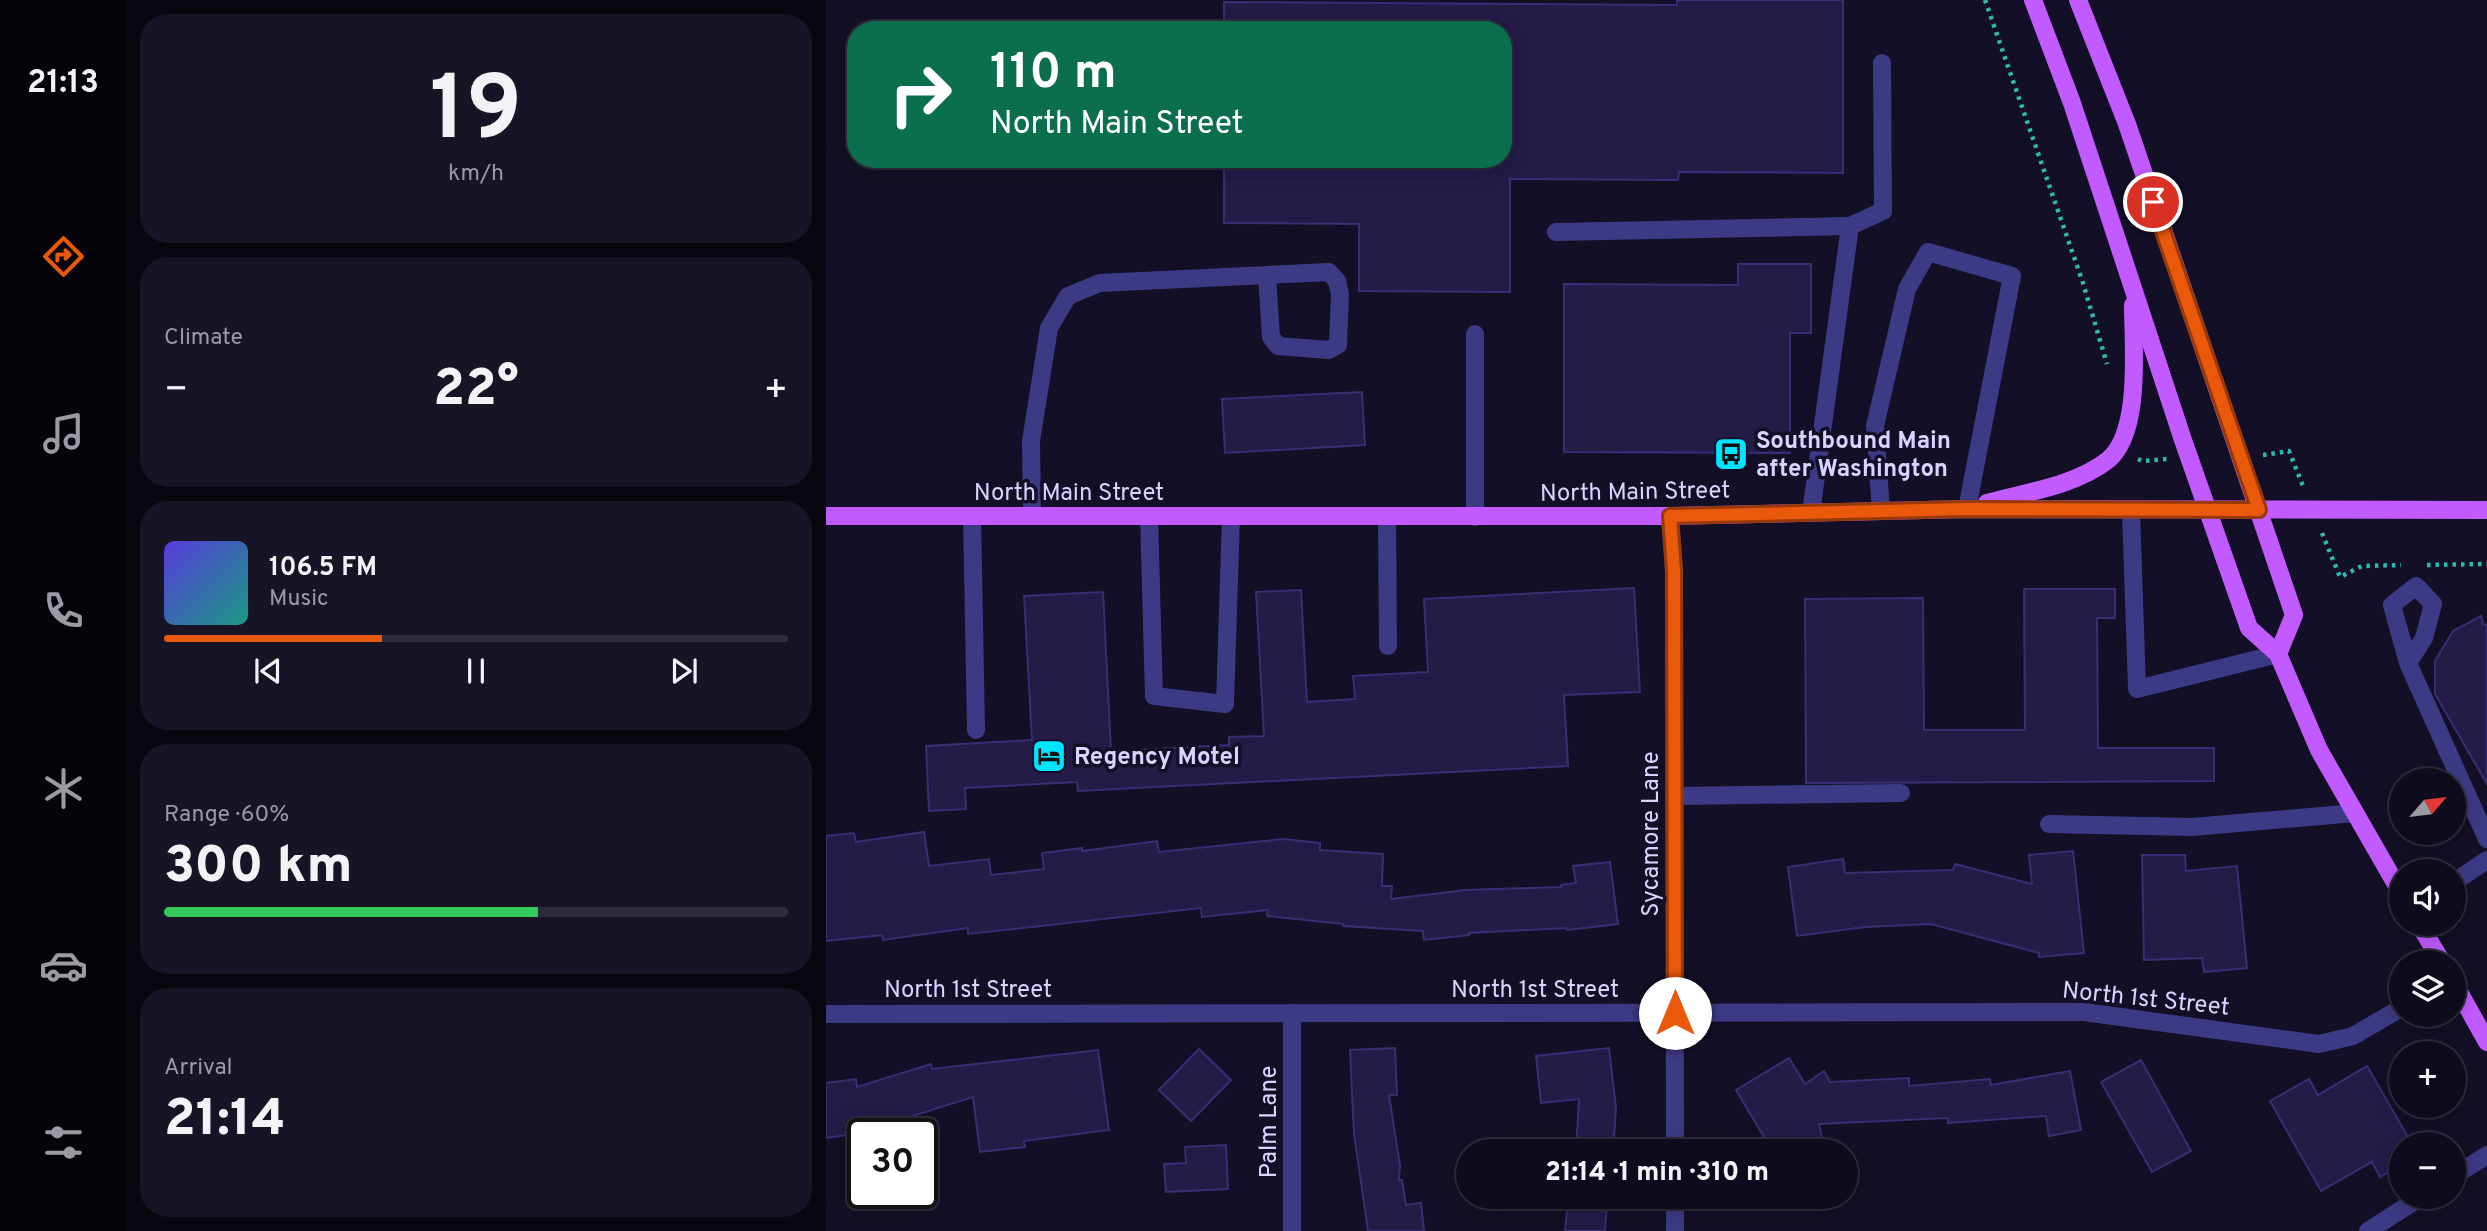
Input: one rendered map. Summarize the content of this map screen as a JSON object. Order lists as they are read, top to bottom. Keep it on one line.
{"streets":{"main road":["North Main Street"],"street":["Sycamore Lane","North 1st Street","Palm Lane"]},"crossings":[["North Main Street","Sycamore Lane"],["Sycamore Lane","North 1st Street"],["North 1st Street","Palm Lane"]],"places":{"bus stop":["Southbound Main after Washington"],"hotel":["Regency Motel"]},"north":"top right","page":{"tabs":"21:13","tile":[["19","km/h"],"Climate",["Range · 60%","300 km"],["Arrival","21:14"]],"turn":["110 m","North Main Street"],"heat":["−","22°","+"],"song":["106.5 FM","Music"],"map_buttons":["+","−"],"limit":"30","trip":"21:14 · 1 min · 310 m"}}
